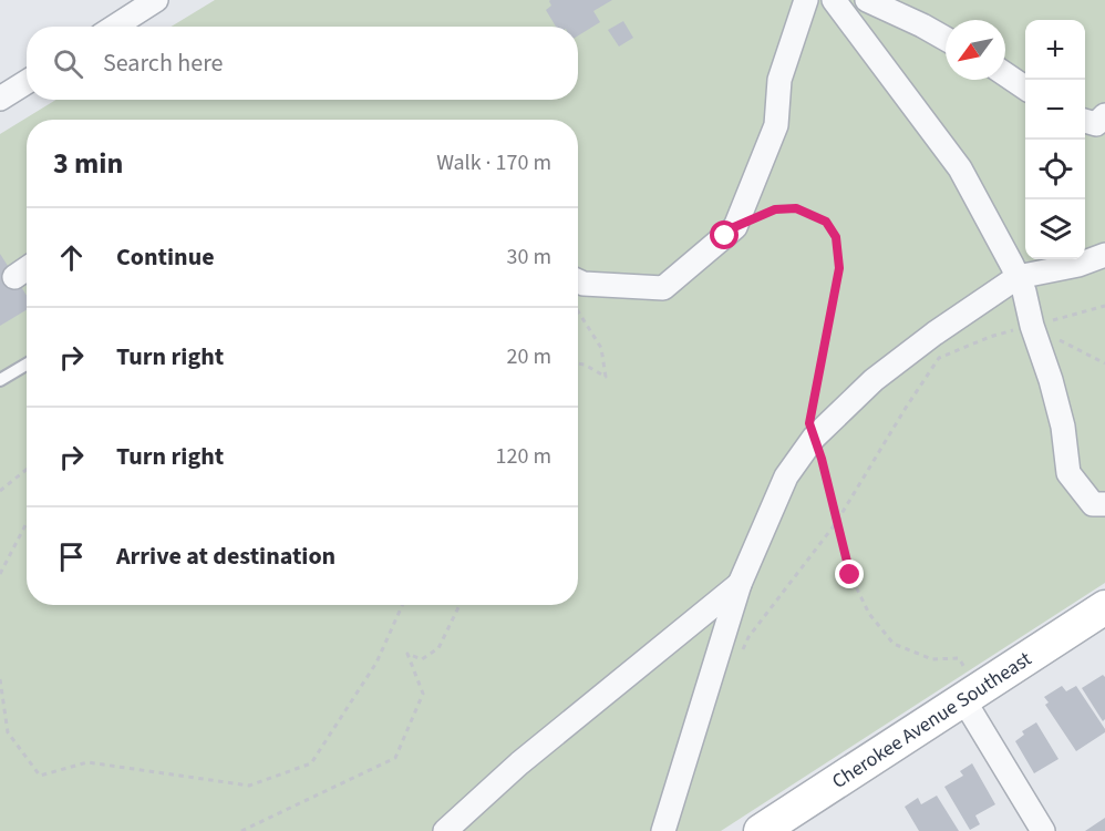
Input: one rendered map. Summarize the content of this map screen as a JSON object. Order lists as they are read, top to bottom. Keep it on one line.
{"streets":{"street":["Cherokee Avenue Southeast"]},"north":"bottom left","page":{"map_buttons":["+","−"],"search":"Search here","heading":["3 min","Walk · 170 m"],"list":[["Continue","30 m"],["Turn right","20 m"],["Turn right","120 m"],"Arrive at destination"]}}
